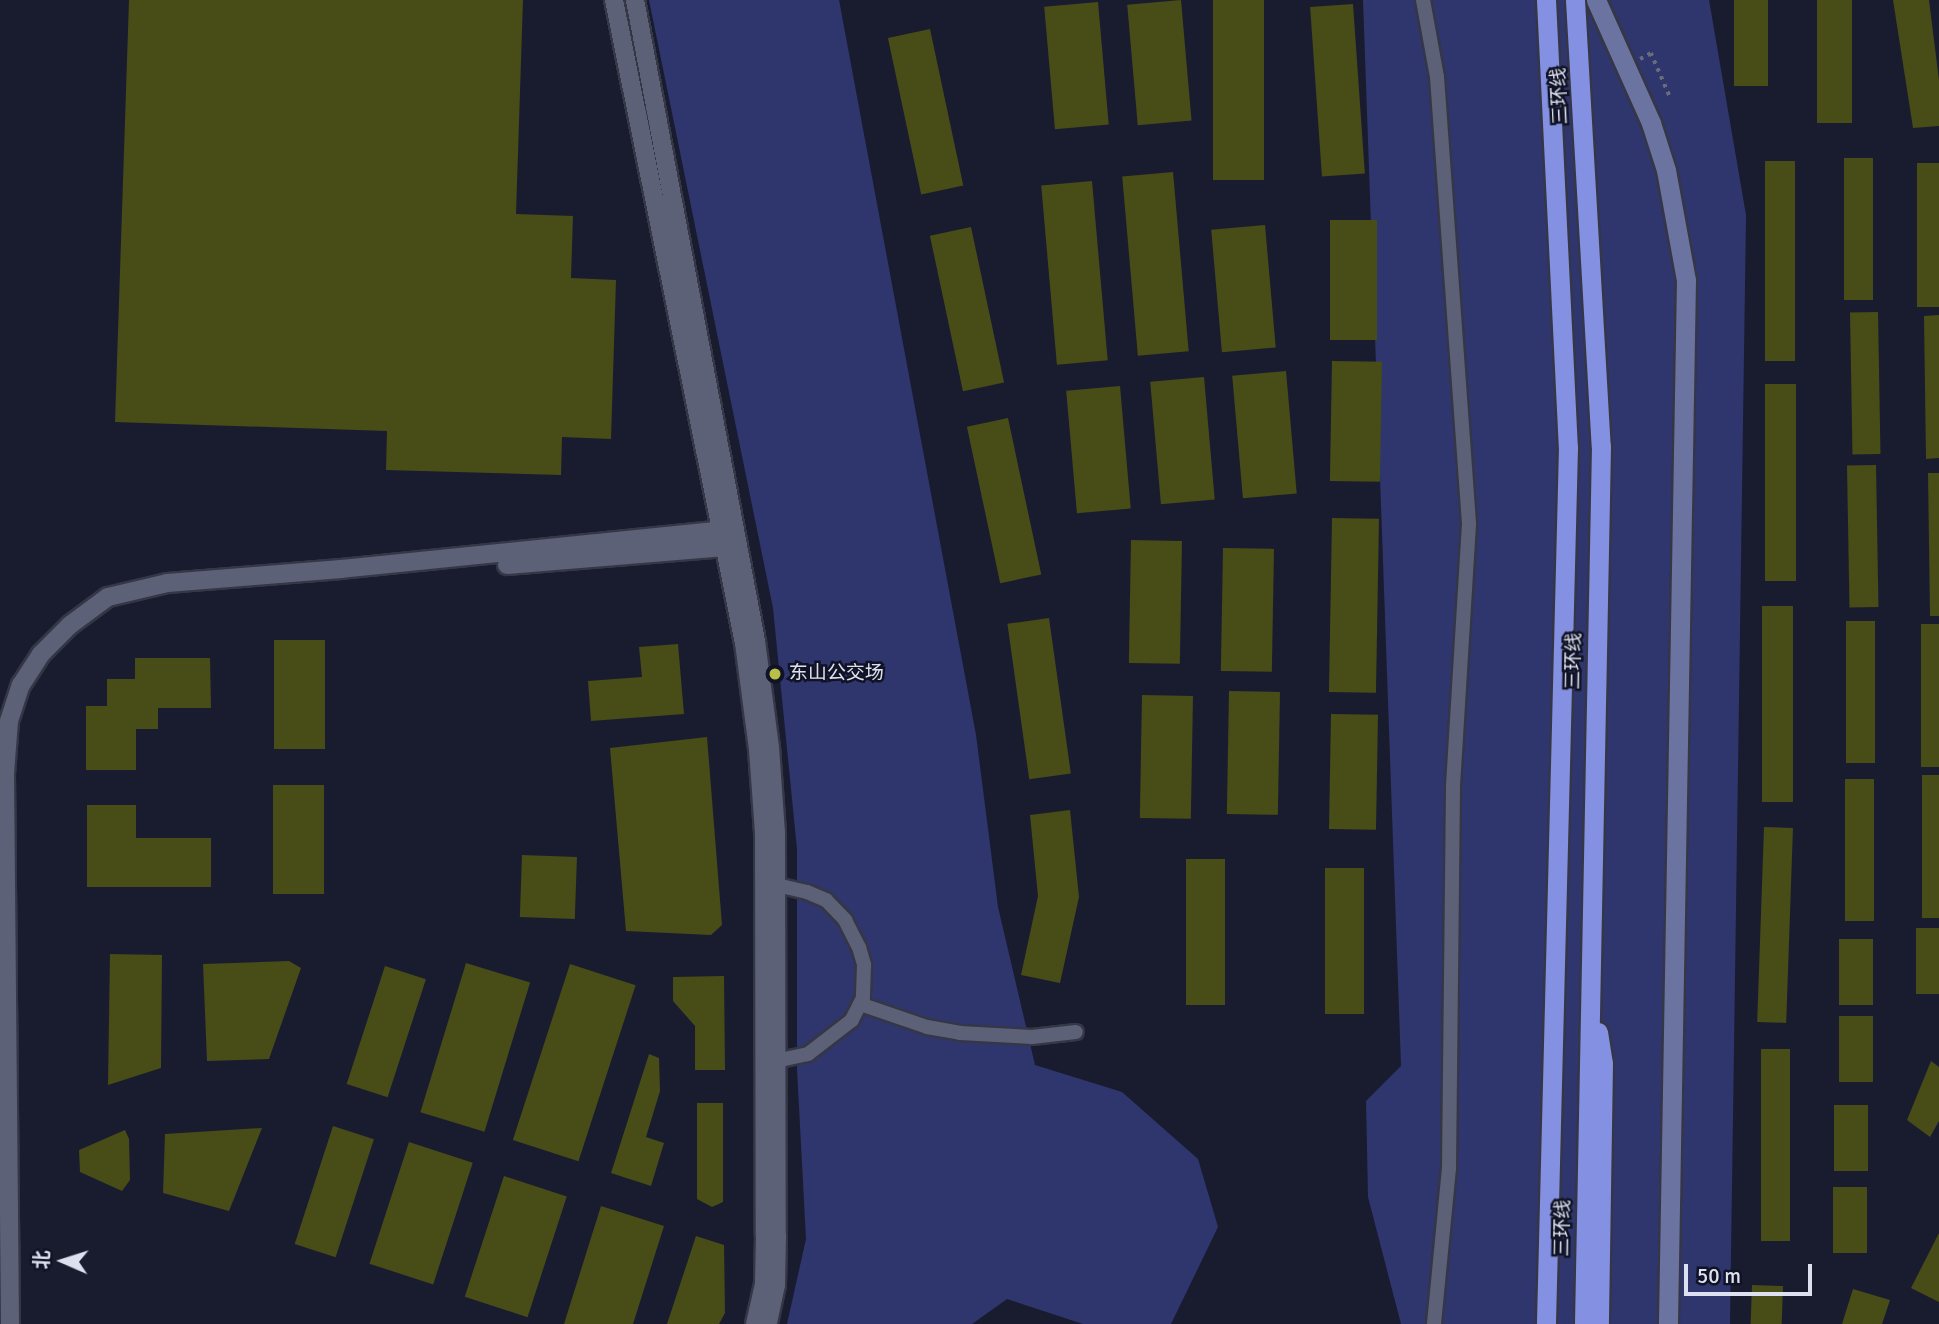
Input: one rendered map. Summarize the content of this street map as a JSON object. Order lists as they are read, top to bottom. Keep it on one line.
{"streets":{"highway":["三环线"]},"places":["东山公交场"],"scale_bar":"50 m","north":"left"}
